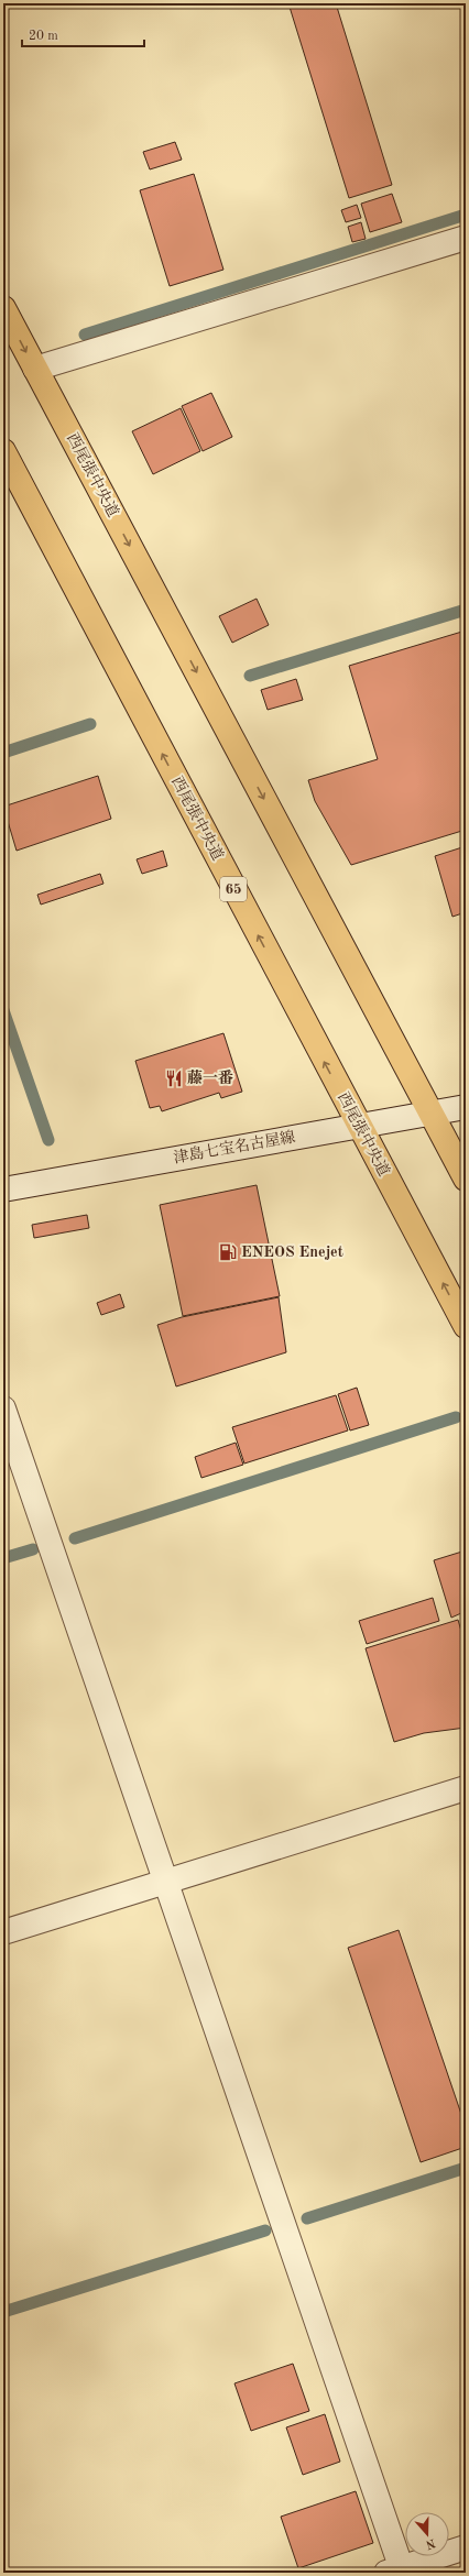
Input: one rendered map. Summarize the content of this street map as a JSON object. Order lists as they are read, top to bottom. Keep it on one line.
{"streets":{"main road":["西尾張中央道","65"],"street":["津島七宝名古屋線"]},"crossings":[["西尾張中央道","津島七宝名古屋線"]],"places":{"restaurant":["藤一番"],"fuel station":["ENEOS Enejet"]},"scale_bar":"20 m","north":"bottom"}
